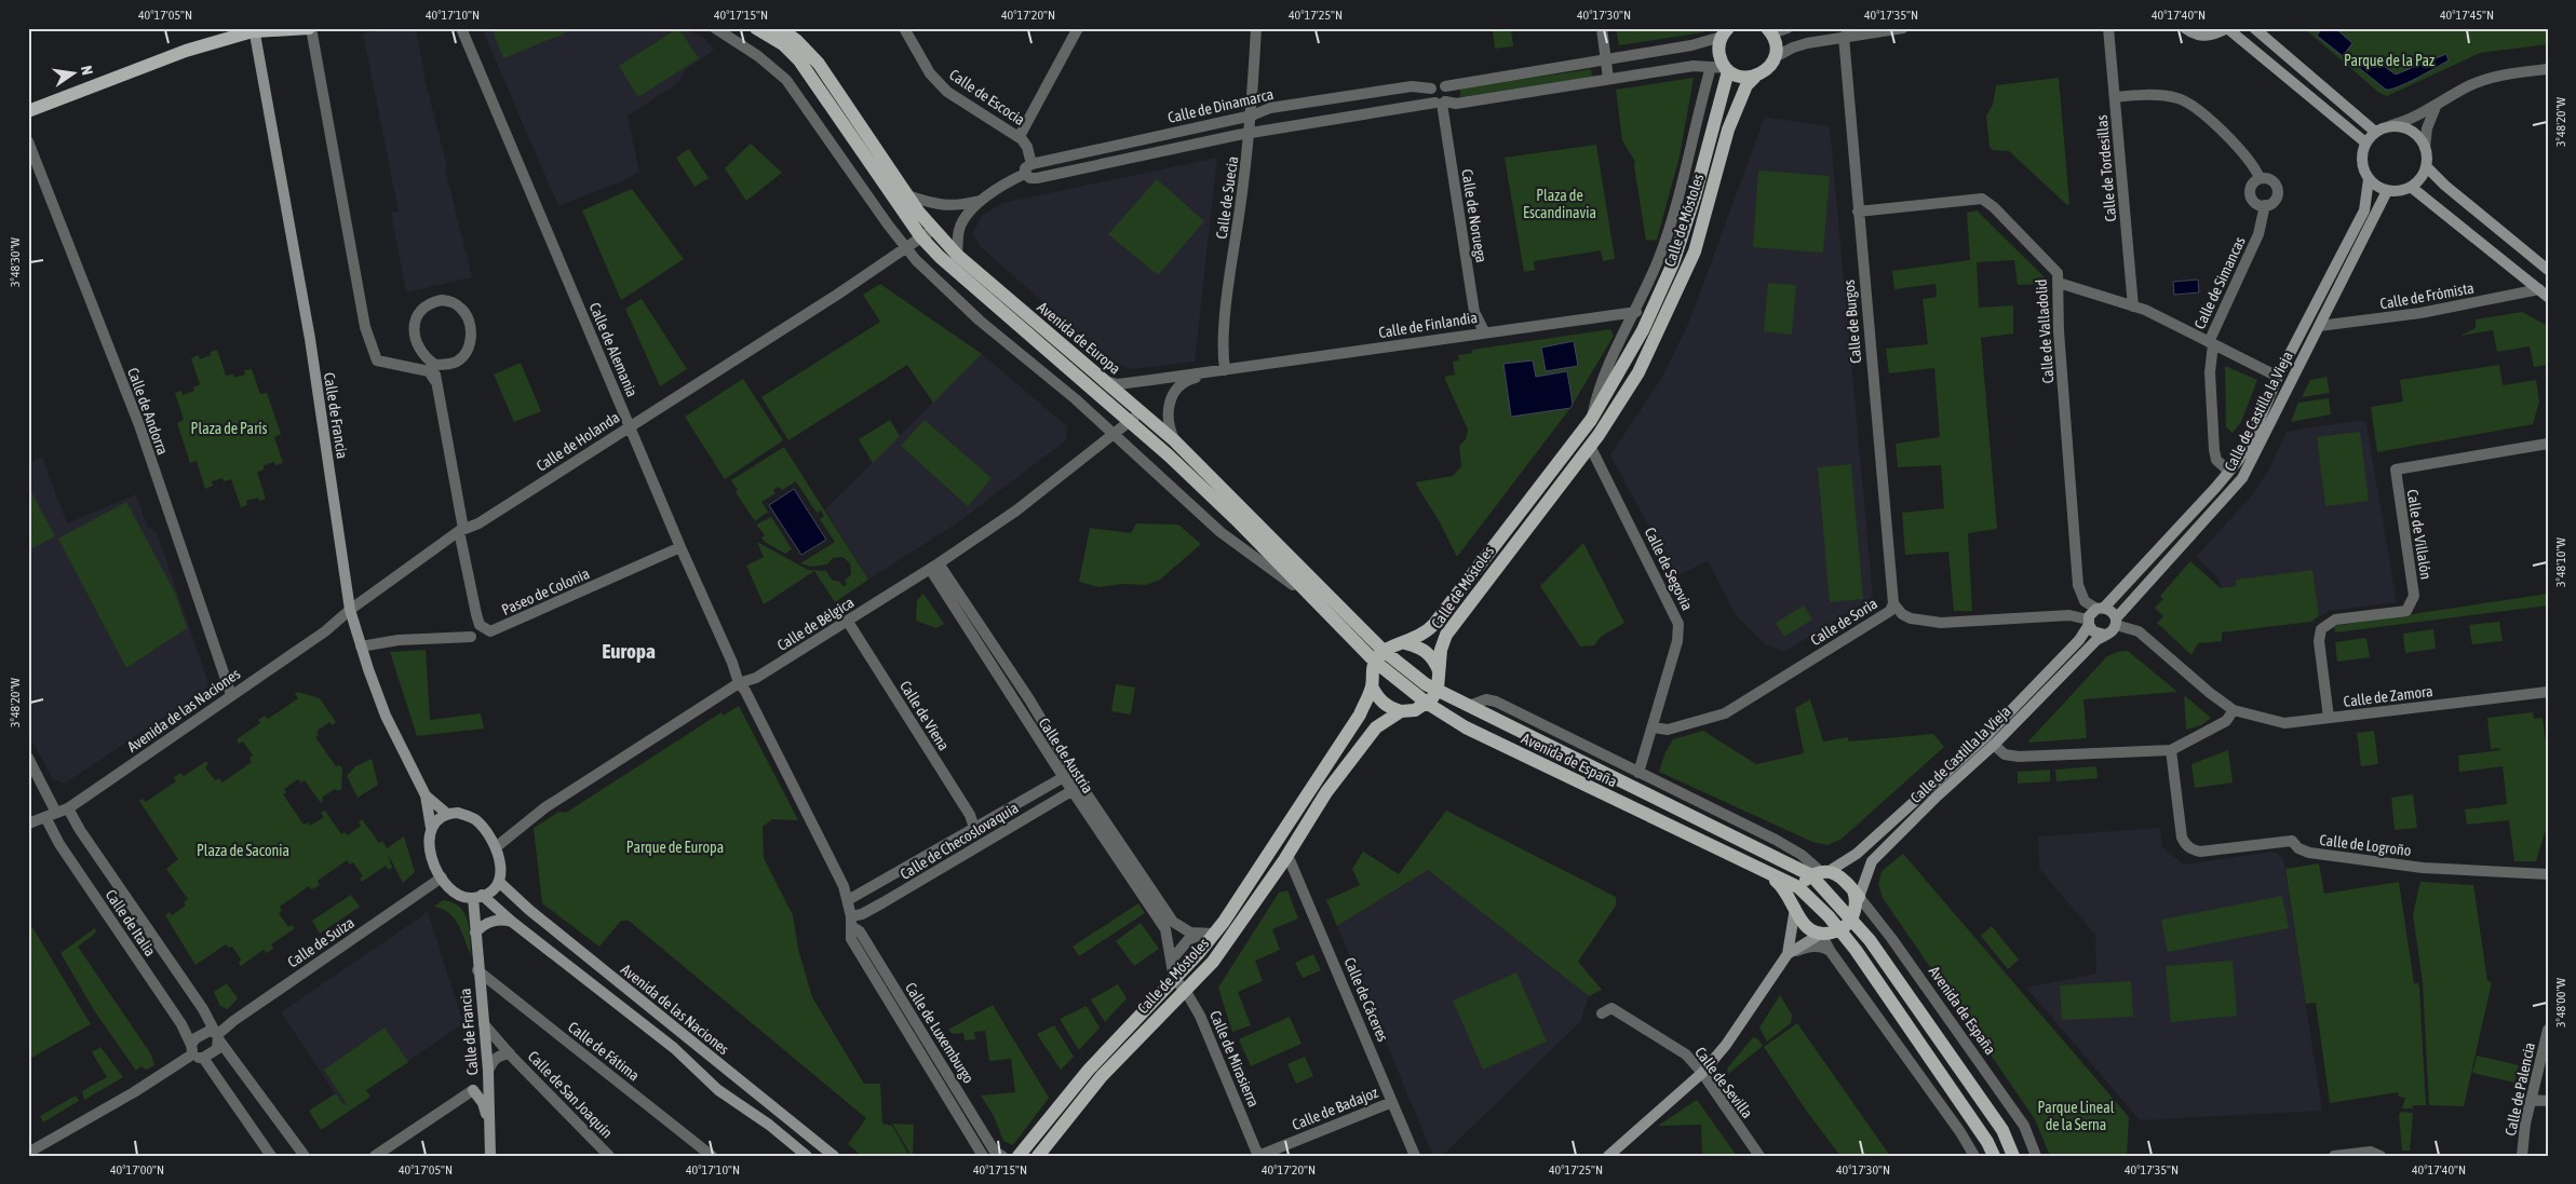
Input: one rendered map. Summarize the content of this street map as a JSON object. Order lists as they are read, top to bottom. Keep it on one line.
{"streets":{"main road":["Calle de Móstoles","Avenida de Europa","Calle de Castilla la Vieja","Calle de Francia","Avenida de las Naciones","Avenida de España"],"street":["Calle de Escocia","Calle de Dinamarca","Calle de Tordesillas","Calle de Suecia","Calle de Noruega","Calle de Simancas","Calle de Frómista","Calle de Burgos","Calle de Finlandia","Calle de Valladolid","Calle de Alemania","Calle de Andorra","Calle de Holanda","Calle de Villalón","Calle de Segovia","Paseo de Colonia","Calle de Soria","Calle de Bélgica","Calle de Zamora","Calle de Viena","Calle de Austria","Calle de Checoslovaquia","Calle de Logroño","Calle de Italia","Calle de Suiza","Calle de Cáceres","Calle de Luxemburgo","Calle de Fátima","Calle de Mirasierra","Calle de Sevilla","Calle de Palencia","Calle de San Joaquín","Calle de Badajoz"]},"crossings":[["Calle de Escocia","Calle de Dinamarca"],["Calle de Dinamarca","Calle de Suecia"],["Calle de Dinamarca","Calle de Noruega"],["Calle de Suecia","Calle de Finlandia"],["Calle de Noruega","Calle de Finlandia"],["Calle de Móstoles","Calle de Finlandia"],["Calle de Móstoles","Avenida de Europa"],["Calle de Móstoles","Calle de Segovia"],["Calle de Móstoles","Calle de Austria"],["Calle de Móstoles","Avenida de España"],["Calle de Móstoles","Calle de Cáceres"],["Calle de Móstoles","Calle de Mirasierra"],["Calle de Simancas","Calle de Castilla la Vieja"],["Calle de Frómista","Calle de Castilla la Vieja"],["Calle de Burgos","Calle de Valladolid"],["Calle de Burgos","Calle de Soria"],["Calle de Finlandia","Avenida de Europa"],["Calle de Valladolid","Calle de Castilla la Vieja"],["Calle de Valladolid","Calle de Soria"],["Calle de Valladolid","Calle de Zamora"],["Avenida de Europa","Calle de Holanda"],["Avenida de Europa","Calle de Bélgica"],["Avenida de Europa","Avenida de España"],["Calle de Alemania","Calle de Holanda"],["Calle de Alemania","Paseo de Colonia"],["Calle de Alemania","Calle de Bélgica"],["Calle de Alemania","Calle de Luxemburgo"],["Calle de Andorra","Avenida de las Naciones"],["Calle de Castilla la Vieja","Calle de Soria"],["Calle de Castilla la Vieja","Calle de Zamora"],["Calle de Castilla la Vieja","Avenida de España"],["Calle de Francia","Calle de Holanda"],["Calle de Francia","Calle de Bélgica"],["Calle de Francia","Avenida de las Naciones"],["Calle de Francia","Calle de Suiza"],["Calle de Francia","Calle de Fátima"],["Calle de Francia","Calle de San Joaquín"],["Calle de Holanda","Paseo de Colonia"],["Calle de Holanda","Avenida de las Naciones"],["Calle de Villalón","Calle de Zamora"],["Calle de Segovia","Calle de Soria"],["Calle de Segovia","Avenida de España"],["Calle de Soria","Calle de Zamora"],["Calle de Bélgica","Avenida de las Naciones"],["Calle de Bélgica","Calle de Viena"],["Calle de Bélgica","Calle de Austria"],["Calle de Bélgica","Calle de Suiza"],["Calle de Bélgica","Calle de Luxemburgo"],["Avenida de las Naciones","Calle de Italia"],["Avenida de las Naciones","Calle de Suiza"],["Calle de Viena","Calle de Checoslovaquia"],["Calle de Austria","Calle de Checoslovaquia"],["Calle de Austria","Calle de Mirasierra"],["Calle de Checoslovaquia","Calle de Luxemburgo"],["Calle de Italia","Calle de Suiza"],["Calle de Cáceres","Calle de Badajoz"],["Calle de Mirasierra","Calle de Badajoz"]],"districts":["Europa"],"parks":["Parque de la Paz","Plaza de Escandinavia","Plaza de París","Parque de Europa","Plaza de Saconia","Parque Lineal de la Serna"],"north":"right","coordinates":["40°17'05\"N","40°17'10\"N","40°17'15\"N","40°17'20\"N","40°17'25\"N","40°17'30\"N","40°17'35\"N","40°17'40\"N","40°17'45\"N","3°48'20\"W","3°48'30\"W","3°48'10\"W","3°48'00\"W","40°17'00\"N"]}
